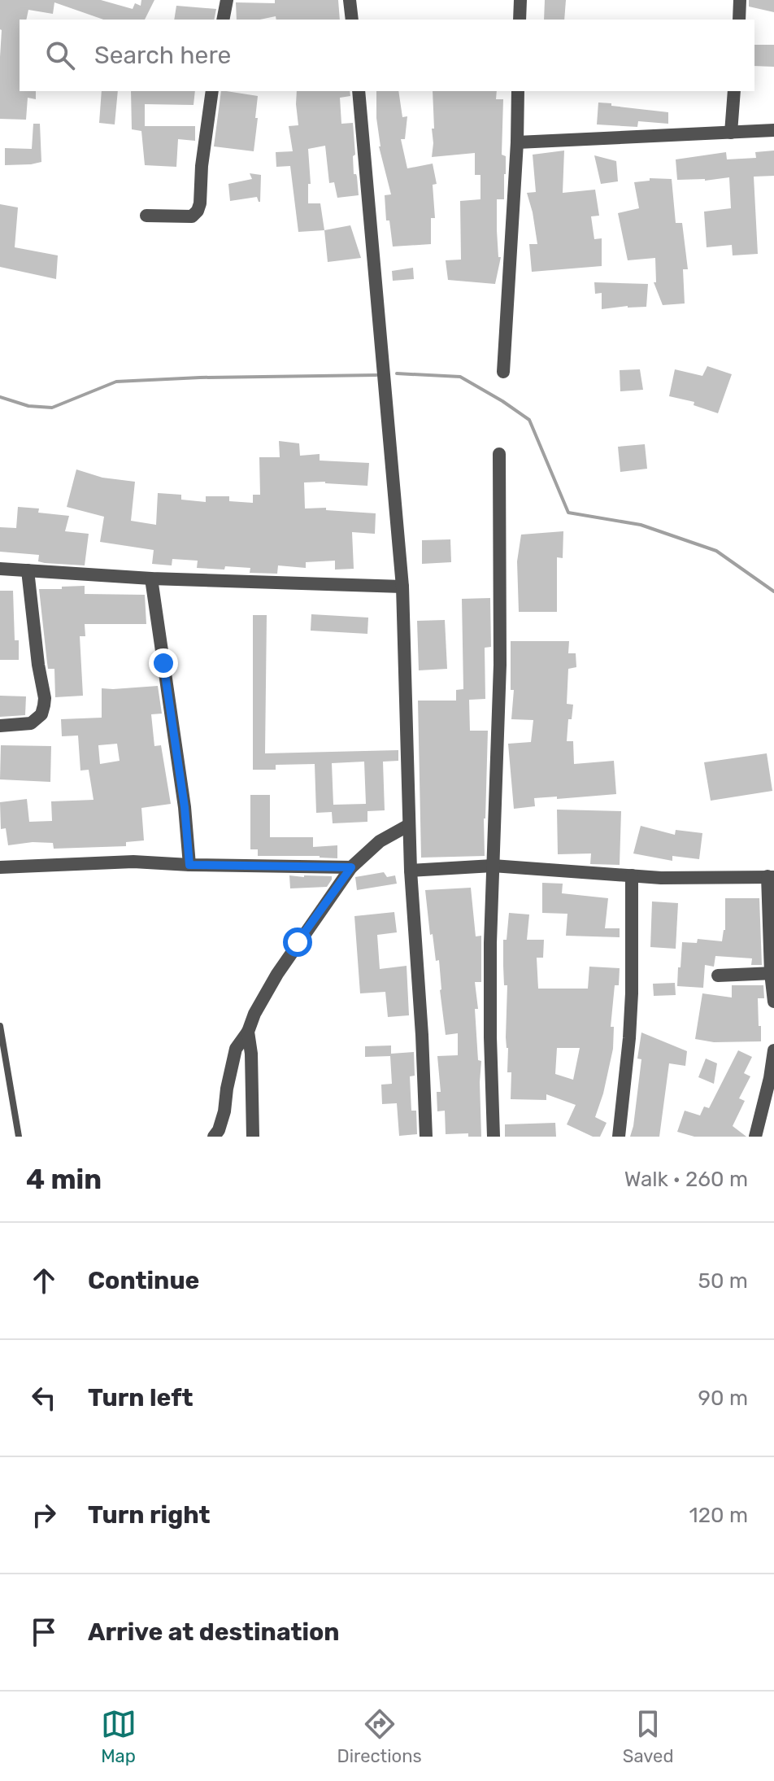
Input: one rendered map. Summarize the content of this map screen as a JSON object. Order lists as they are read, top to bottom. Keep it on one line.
{"page":{"search":"Search here","heading":["4 min","Walk · 260 m"],"list":[["Continue","50 m"],["Turn left","90 m"],["Turn right","120 m"],"Arrive at destination"],"nav":["Map","Directions","Saved"]}}
